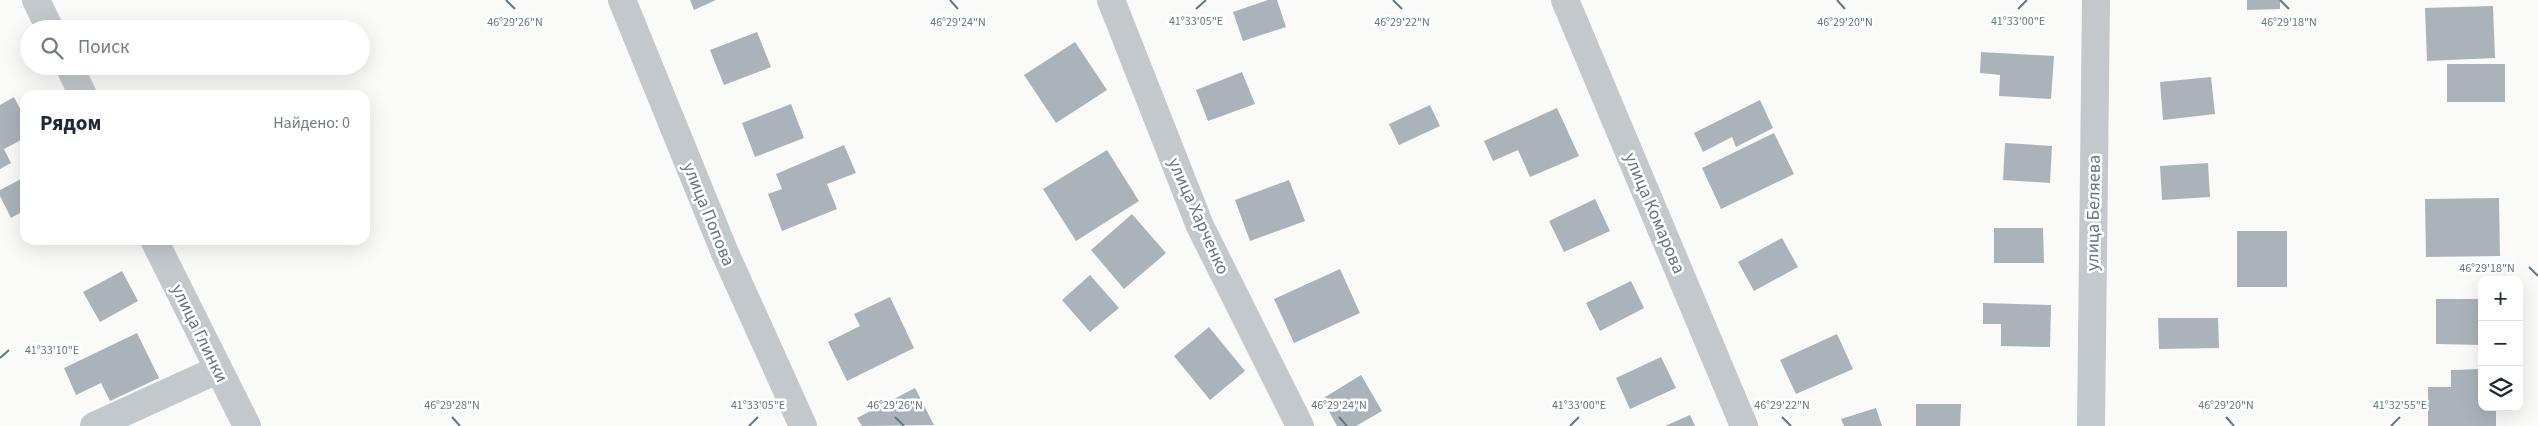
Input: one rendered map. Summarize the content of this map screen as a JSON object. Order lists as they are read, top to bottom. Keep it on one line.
{"streets":{"street":["улица Комарова","улица Беляева","улица Попова","улица Харченко","улица Глинки"]},"page":{"search":"Поиск","heading":["Рядом","Найдено: 0"],"map_buttons":["+","−"]},"coordinates":["41°33'00\"E","41°33'05\"E","46°29'26\"N","46°29'24\"N","46°29'22\"N","46°29'20\"N","46°29'18\"N","41°33'10\"E","46°29'28\"N","41°32'55\"E"]}
